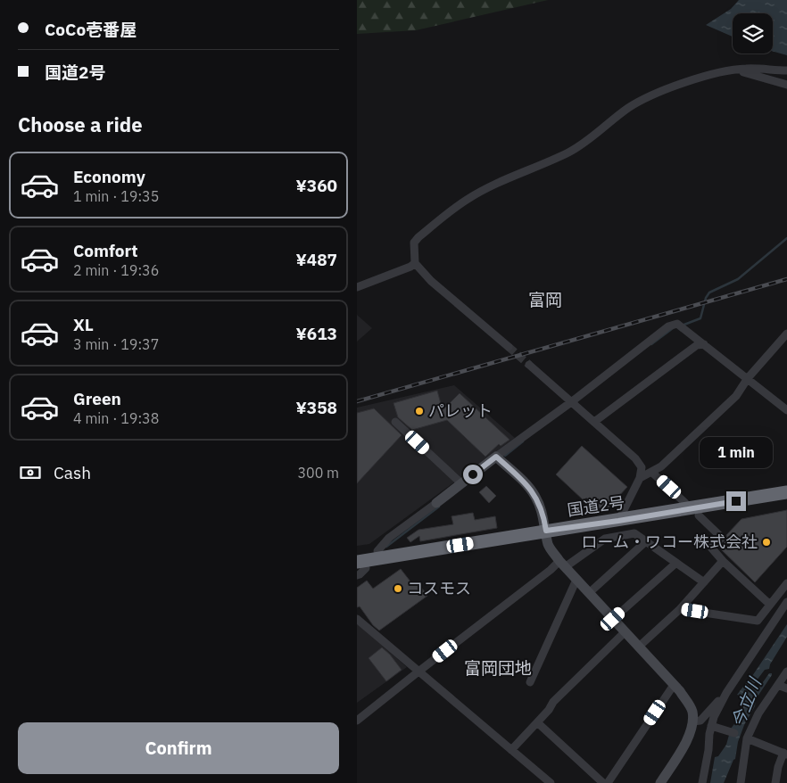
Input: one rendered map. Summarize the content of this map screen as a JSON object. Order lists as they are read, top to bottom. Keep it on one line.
{"streets":{"highway":["国道2号"]},"districts":["富岡","富岡団地"],"water":["今立川"],"places":["パレット","ローム・ワコー株式会社","コスモス"],"page":{"banner":["CoCo壱番屋","国道2号"],"heading":"Choose a ride","list":[{"name":"Economy","note":"1 min · 19:35","value":"¥360"},{"name":"Comfort","note":"2 min · 19:36","value":"¥487"},{"name":"XL","note":"3 min · 19:37","value":"¥613"},{"name":"Green","note":"4 min · 19:38","value":"¥358"}],"bubble":"1 min","pay":["Cash","300 m"],"buttons":"Confirm"}}
